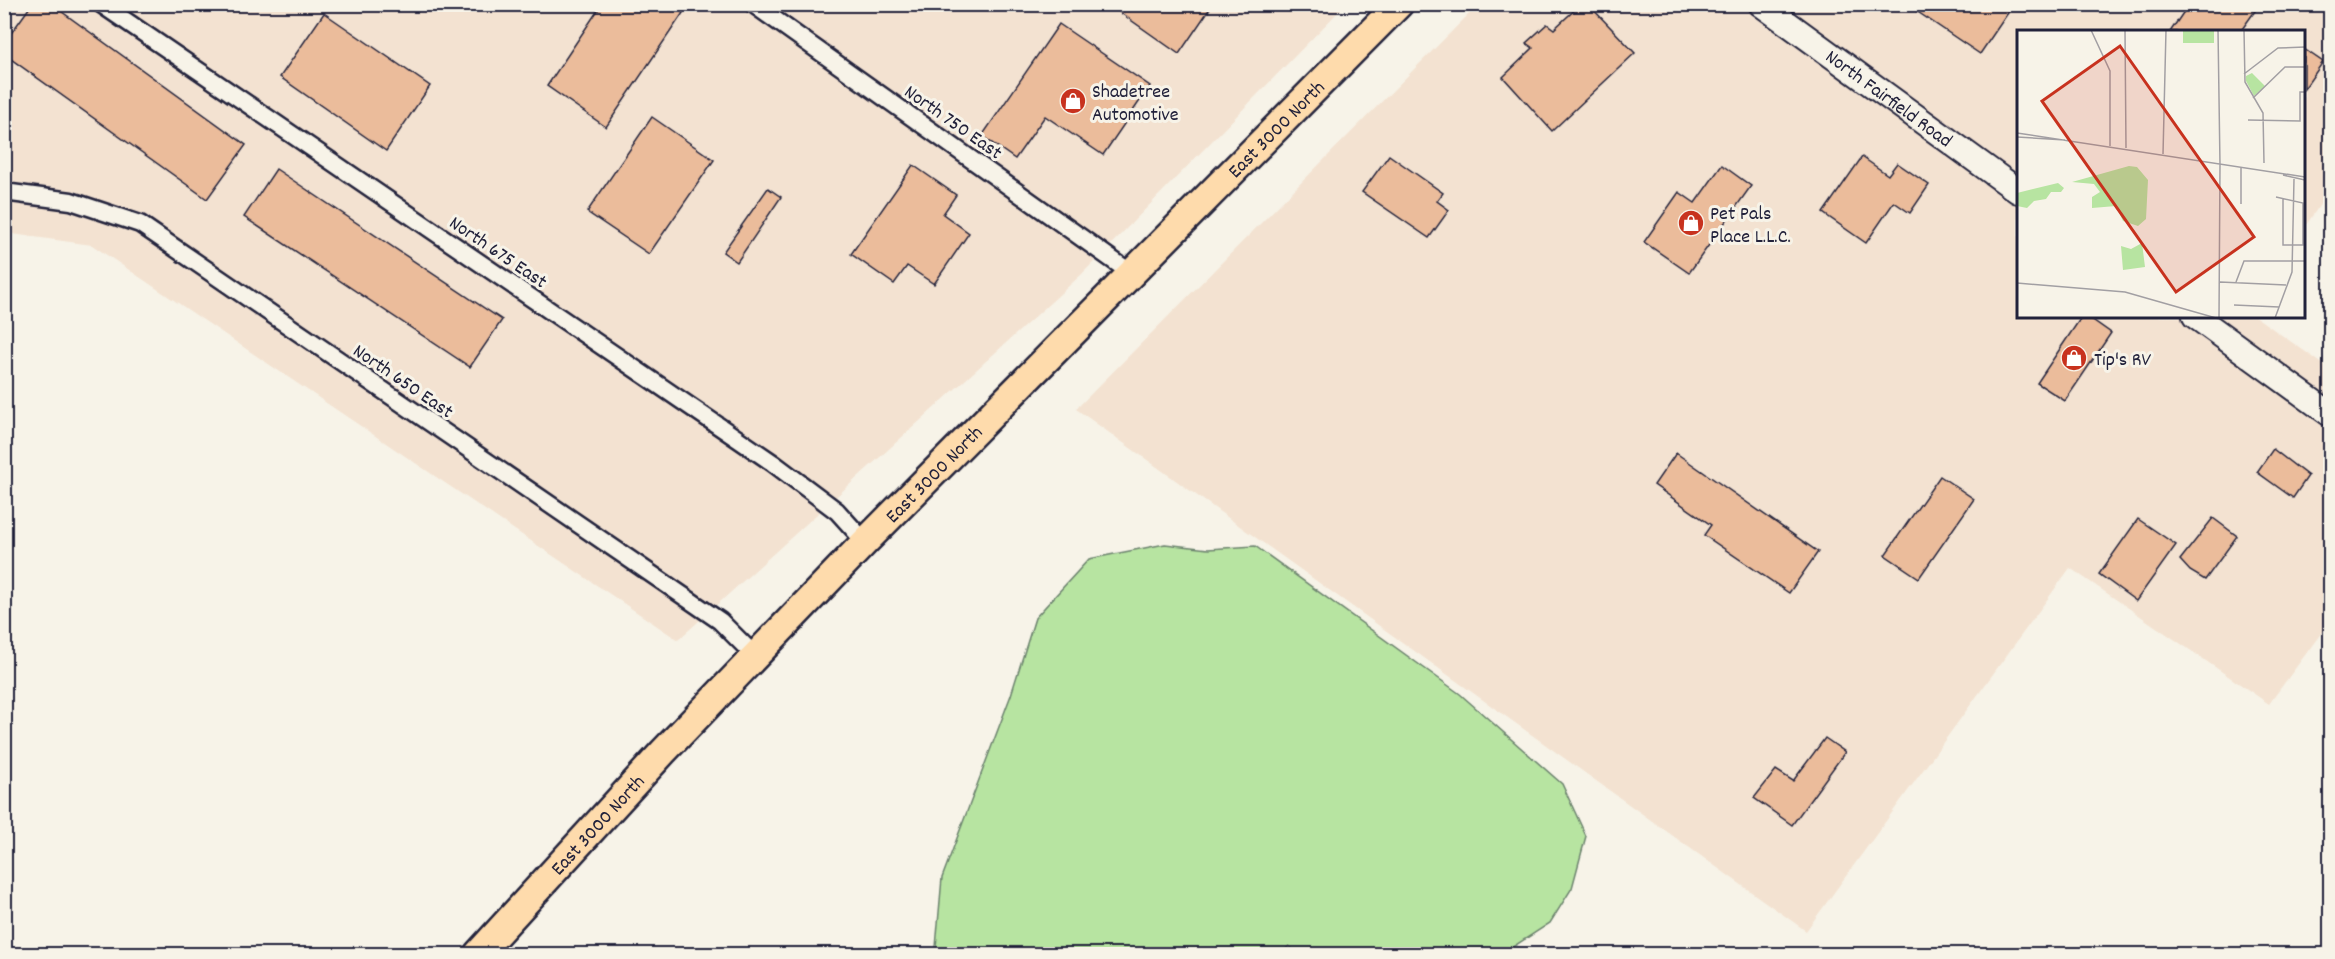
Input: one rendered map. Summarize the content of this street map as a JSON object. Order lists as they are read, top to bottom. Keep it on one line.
{"streets":{"main road":["North Fairfield Road","East 3000 North"],"street":["North 750 East","North 675 East","North 650 East"]},"crossings":[["North 750 East","East 3000 North"],["East 3000 North","North 675 East"],["East 3000 North","North 650 East"]],"places":{"shop":["Shadetree Automotive","Pet Pals Place L.L.C.","Tip's RV"]}}
